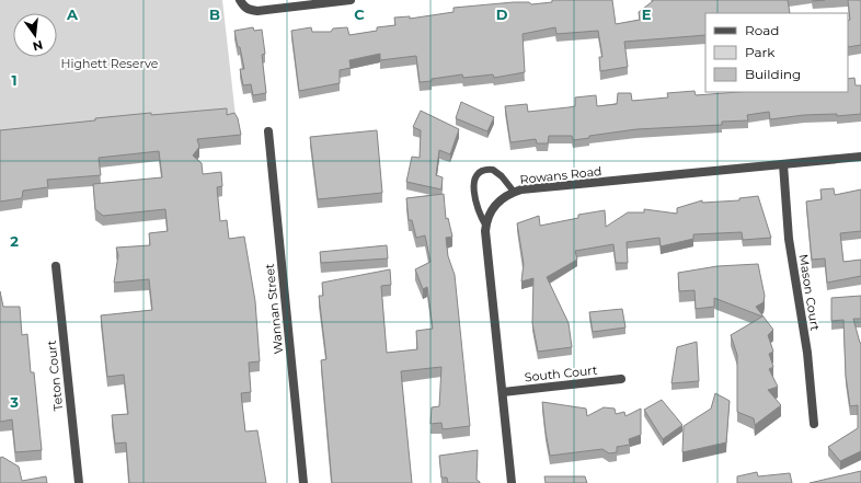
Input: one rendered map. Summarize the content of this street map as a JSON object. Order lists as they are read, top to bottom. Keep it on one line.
{"streets":{"street":["Rowans Road","Mason Court","Wannan Street","South Court","Teton Court"]},"crossings":[["Rowans Road","Mason Court"],["Rowans Road","South Court"]],"parks":["Highett Reserve"],"legend":["Road","Park","Building"],"north":"bottom","grid":{"columns":["A","B","C","D","E"],"rows":["1","2","3"]}}
